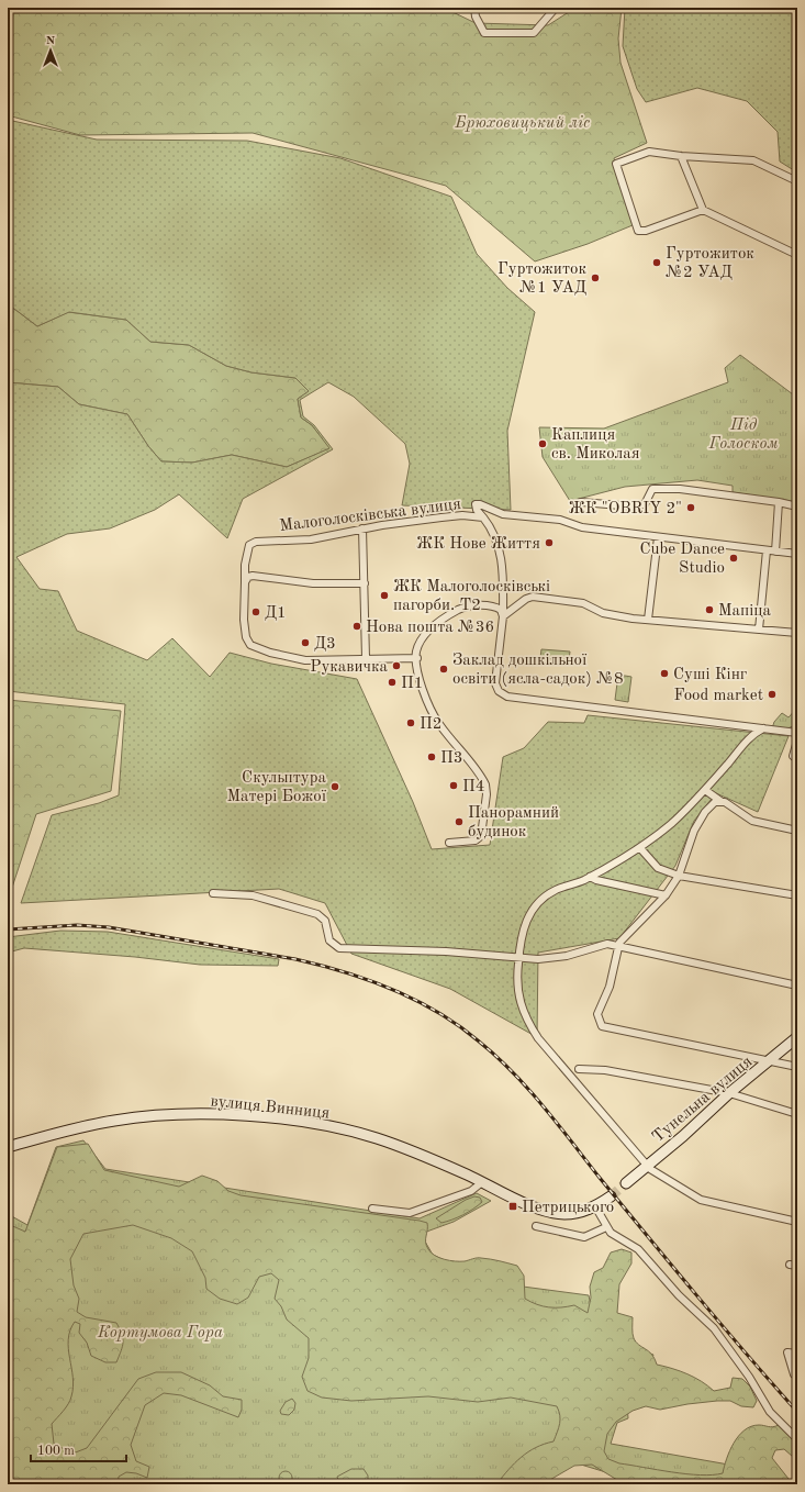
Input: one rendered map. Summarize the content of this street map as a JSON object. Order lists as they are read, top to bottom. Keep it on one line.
{"streets":{"main road":["Тунельна вулиця","вулиця Винниця"],"street":["Малоголосківська вулиця"]},"parks":["Брюховицький ліс","Під Голоском","Кортумова Гора"],"places":{"other":["Гуртожиток №2 УАД","Гуртожиток №1 УАД","Каплиця св. Миколая","ЖК \"OBRIY 2\"","ЖК Нове Життя","Cube Dance Studio","ЖК Малоголосківські пагорби. Т2","Мапіца","Д1","Нова пошта №36","Д3","Рукавичка","Заклад дошкільної освіти (ясла-садок) №8","Суші Кінг","П1","Food market","П2","П3","П4","Скульптура Матері Божої","Панорамний будинок"],"transit":["Петрицького"]},"scale_bar":"100 m","north":"top"}
